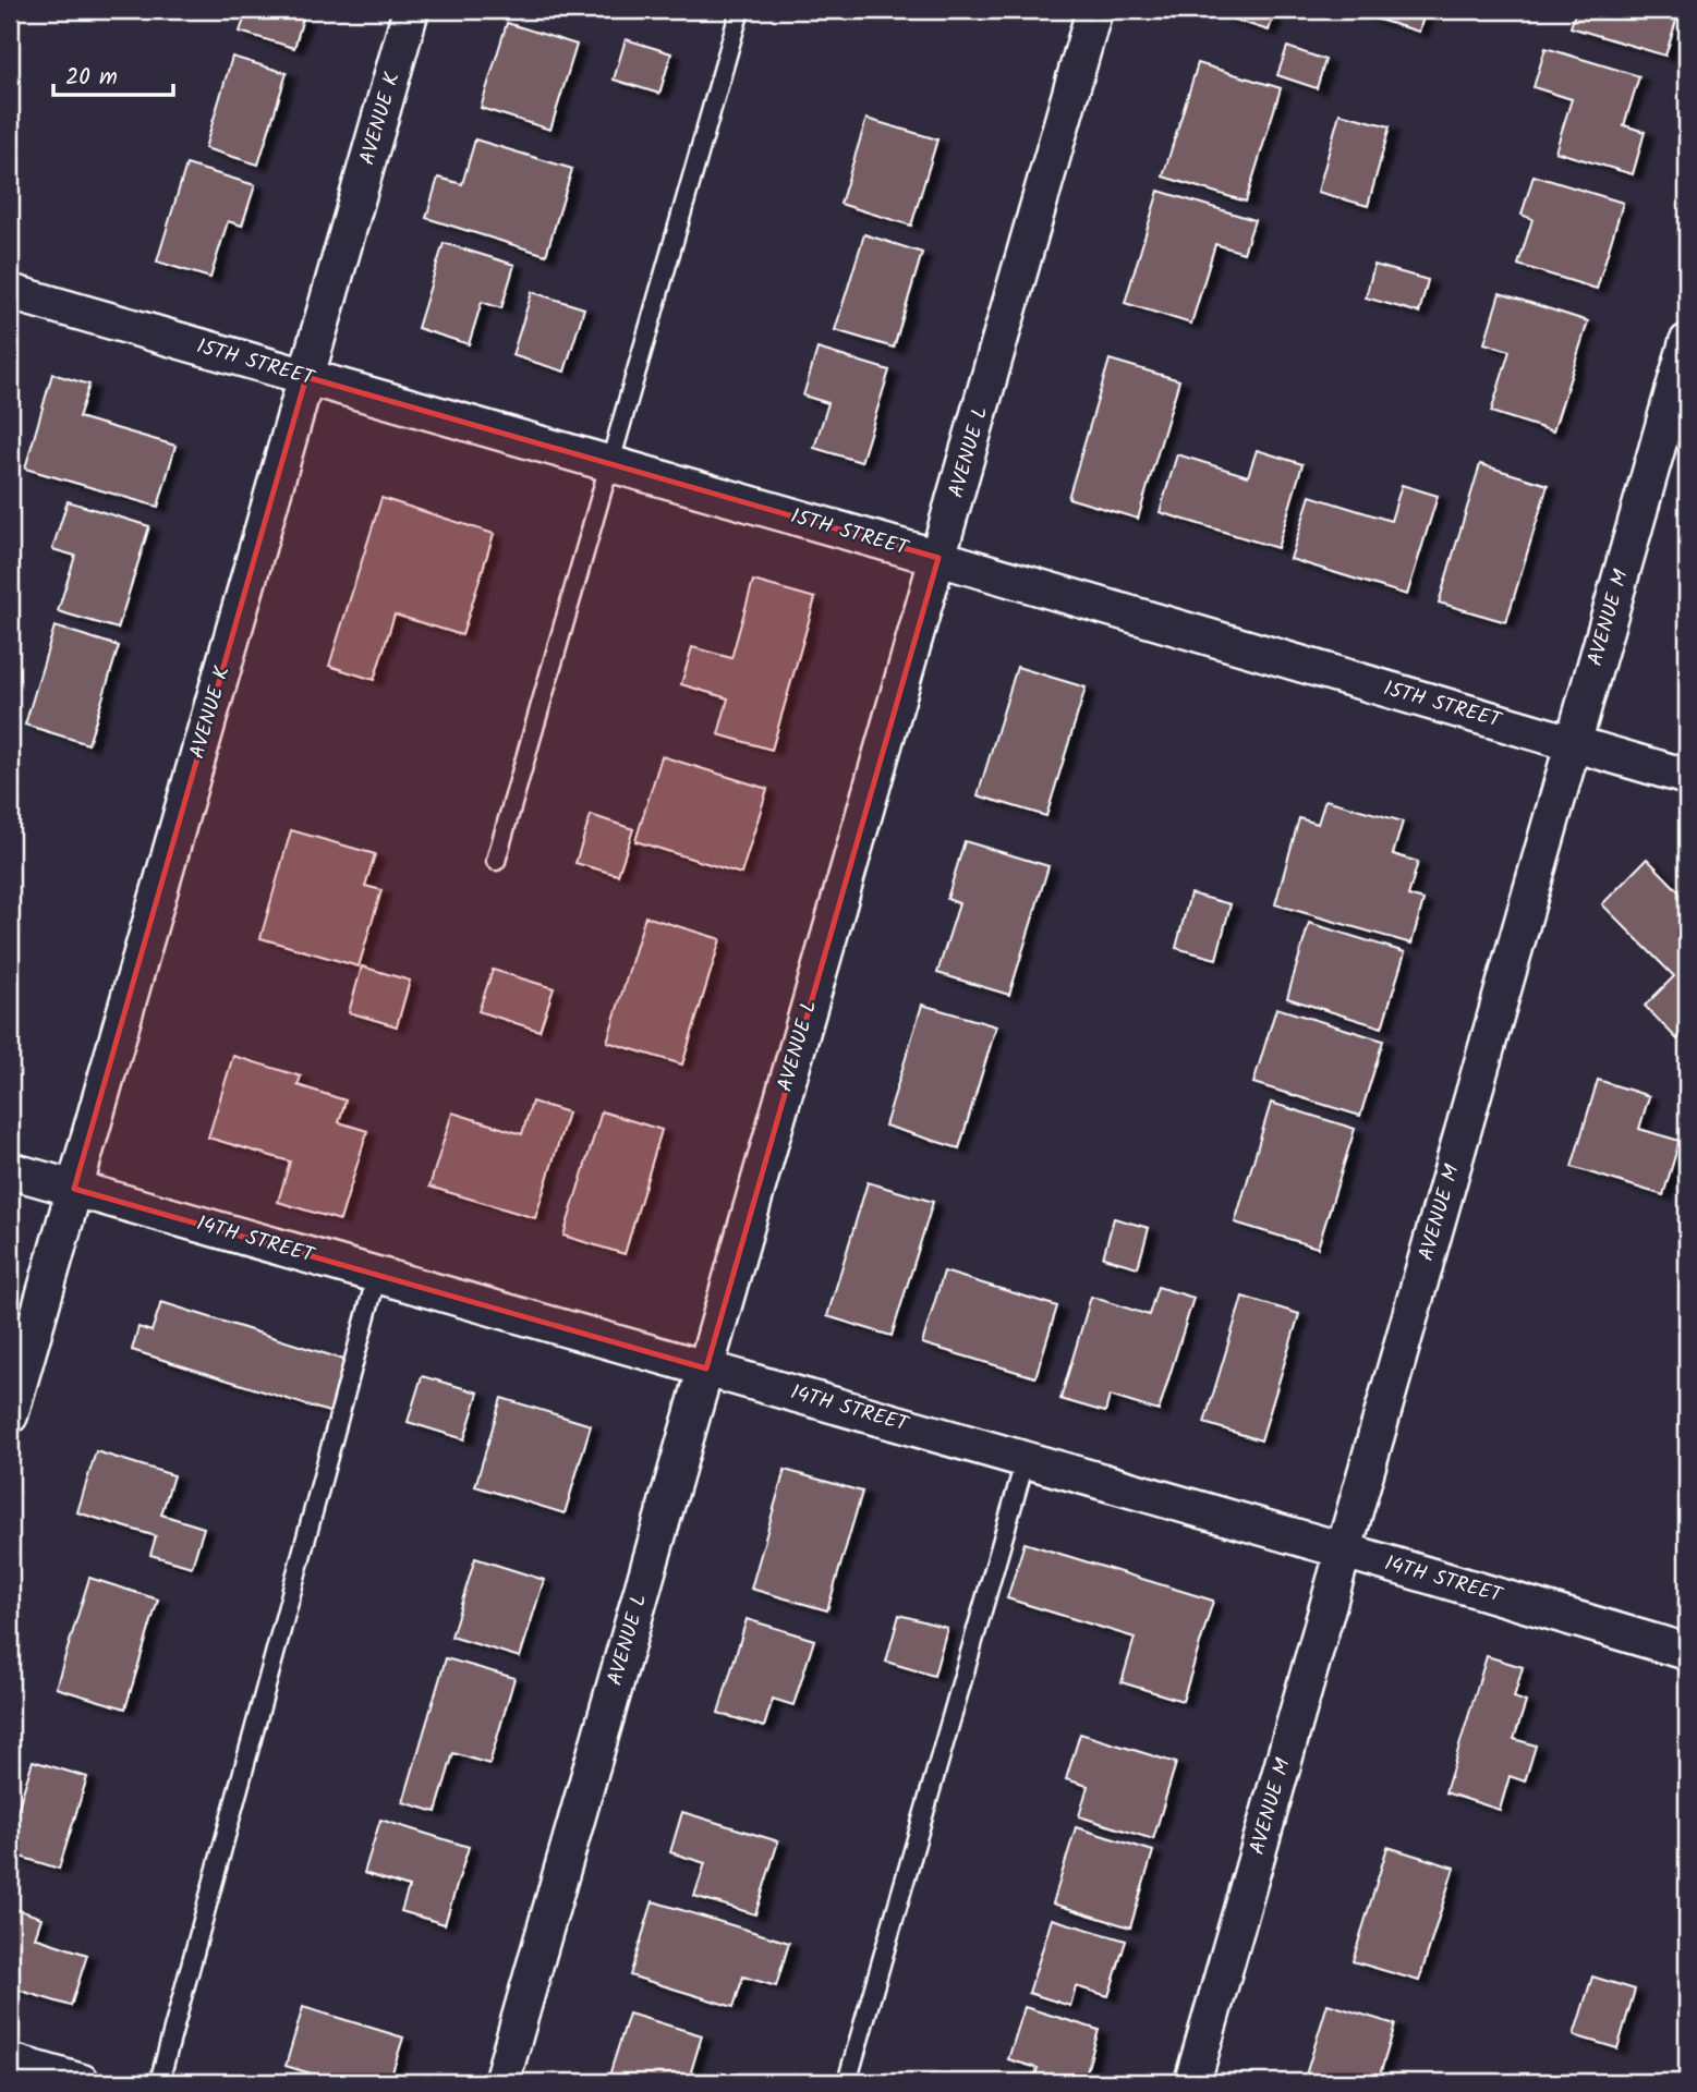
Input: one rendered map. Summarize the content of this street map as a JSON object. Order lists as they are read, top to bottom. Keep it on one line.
{"streets":{"street":["AVENUE K","15TH STREET","AVENUE L","AVENUE M","14TH STREET"]},"crossings":[["AVENUE K","15TH STREET"],["AVENUE K","14TH STREET"],["15TH STREET","AVENUE L"],["15TH STREET","AVENUE M"],["AVENUE L","14TH STREET"],["AVENUE M","14TH STREET"]],"scale_bar":"20 m"}
